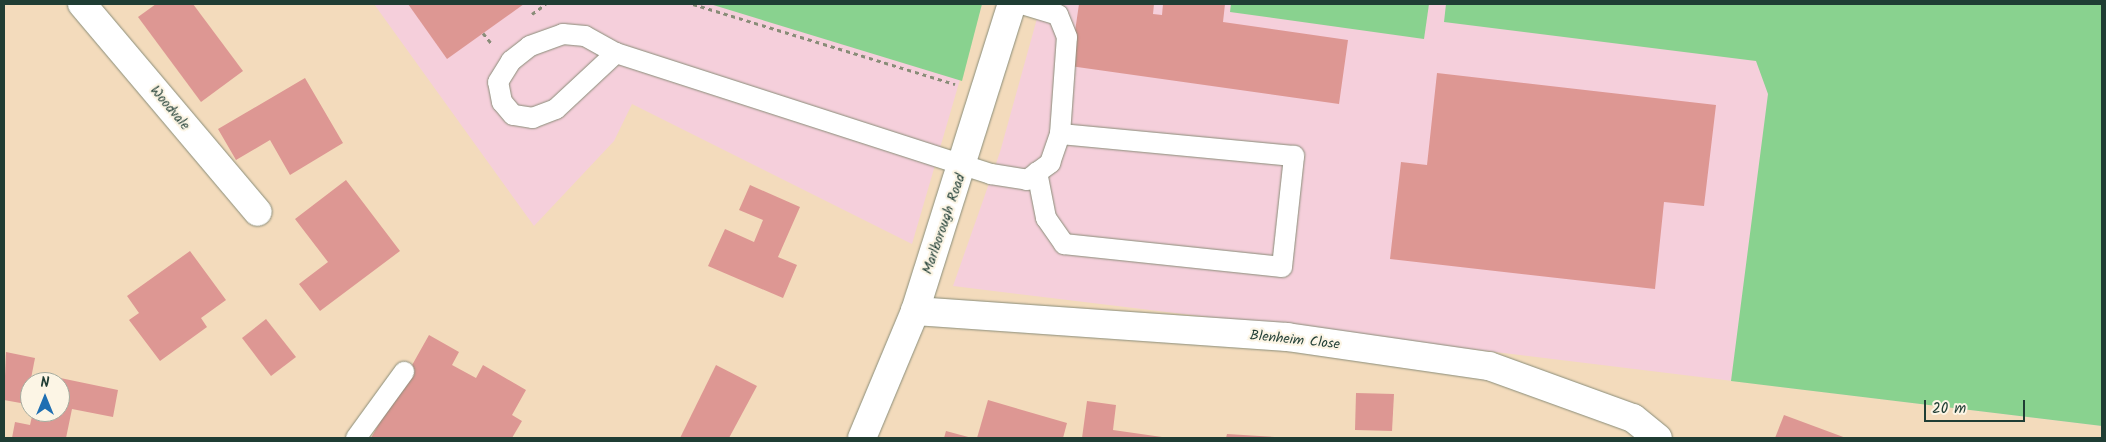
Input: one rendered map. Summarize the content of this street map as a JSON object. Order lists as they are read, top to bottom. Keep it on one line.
{"streets":{"street":["Woodvale","Marlborough Road","Blenheim Close"]},"crossings":[["Marlborough Road","Blenheim Close"]],"scale_bar":"20 m","north":"top"}
